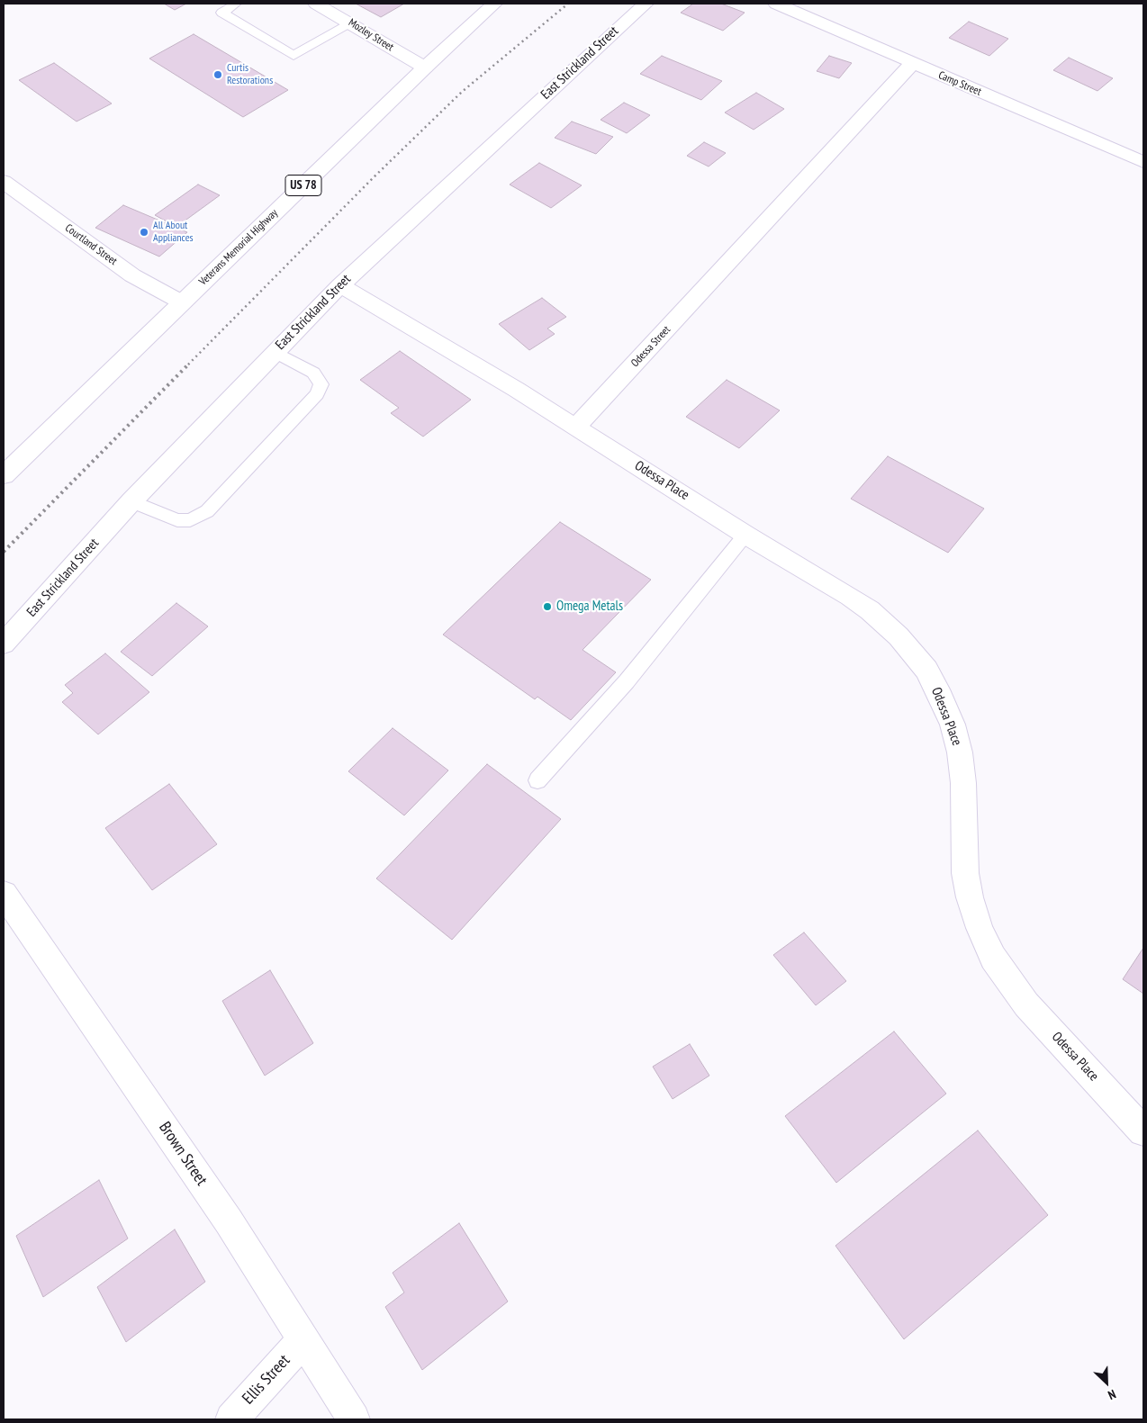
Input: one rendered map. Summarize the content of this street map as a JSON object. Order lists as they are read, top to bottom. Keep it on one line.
{"streets":{"street":["Mozley Street","East Strickland Street","Camp Street","US 78","Courtland Street","Veterans Memorial Highway","Odessa Street","Odessa Place","Brown Street","Ellis Street"]},"crossings":[["Mozley Street","Veterans Memorial Highway"],["Camp Street","Odessa Street"],["Courtland Street","Veterans Memorial Highway"],["Odessa Street","Odessa Place"],["Brown Street","Ellis Street"]],"places":["Curtis Restorations","All About Appliances","Omega Metals"],"north":"bottom right"}
